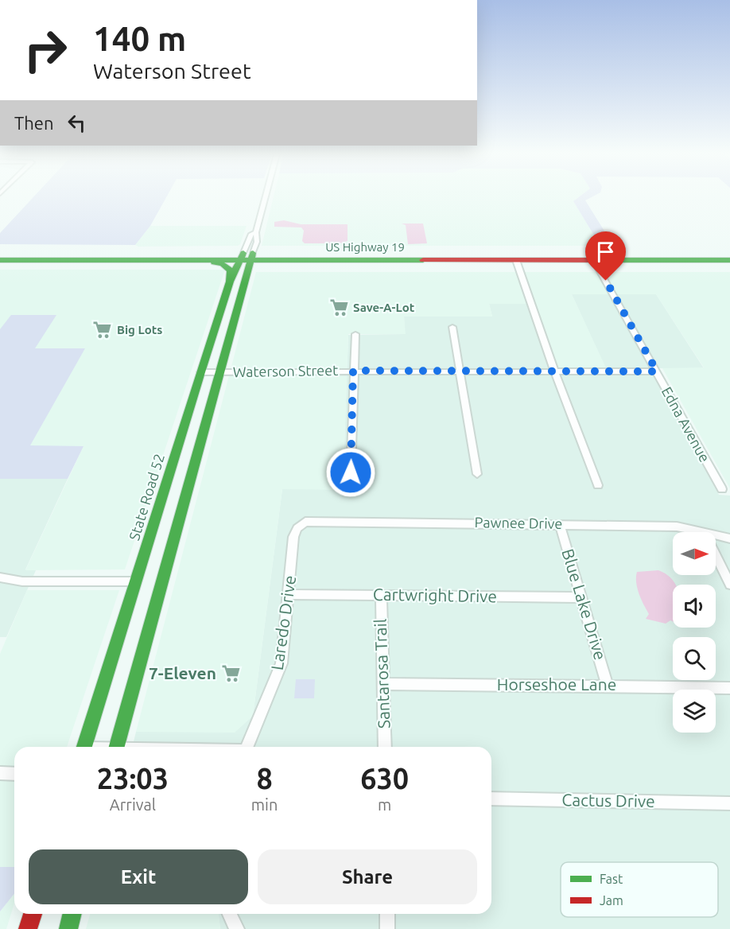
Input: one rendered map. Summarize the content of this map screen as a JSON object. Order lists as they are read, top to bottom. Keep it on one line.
{"streets":{"main road":["US Highway 19","State Road 52"],"street":["Waterson Street","Edna Avenue","Pawnee Drive","Cartwright Drive","Blue Lake Drive","Laredo Drive","Santarosa Trail","Horseshoe Lane","Cactus Drive"]},"crossings":[["US Highway 19","Edna Avenue"],["US Highway 19","State Road 52"],["Waterson Street","Edna Avenue"],["Waterson Street","State Road 52"],["Pawnee Drive","Blue Lake Drive"],["Pawnee Drive","Laredo Drive"],["Cartwright Drive","Blue Lake Drive"],["Cartwright Drive","Laredo Drive"],["Cartwright Drive","Santarosa Trail"],["Blue Lake Drive","Horseshoe Lane"],["Santarosa Trail","Horseshoe Lane"]],"places":{"supermarket":["Save-A-Lot","Big Lots","7-Eleven"]},"legend":["Fast","Jam"],"north":"right","page":{"turn":["140 m","Waterson Street"],"then":"Then","eta":["23:03","Arrival","8","min","630","m"],"buttons":["Exit","Share"]}}
